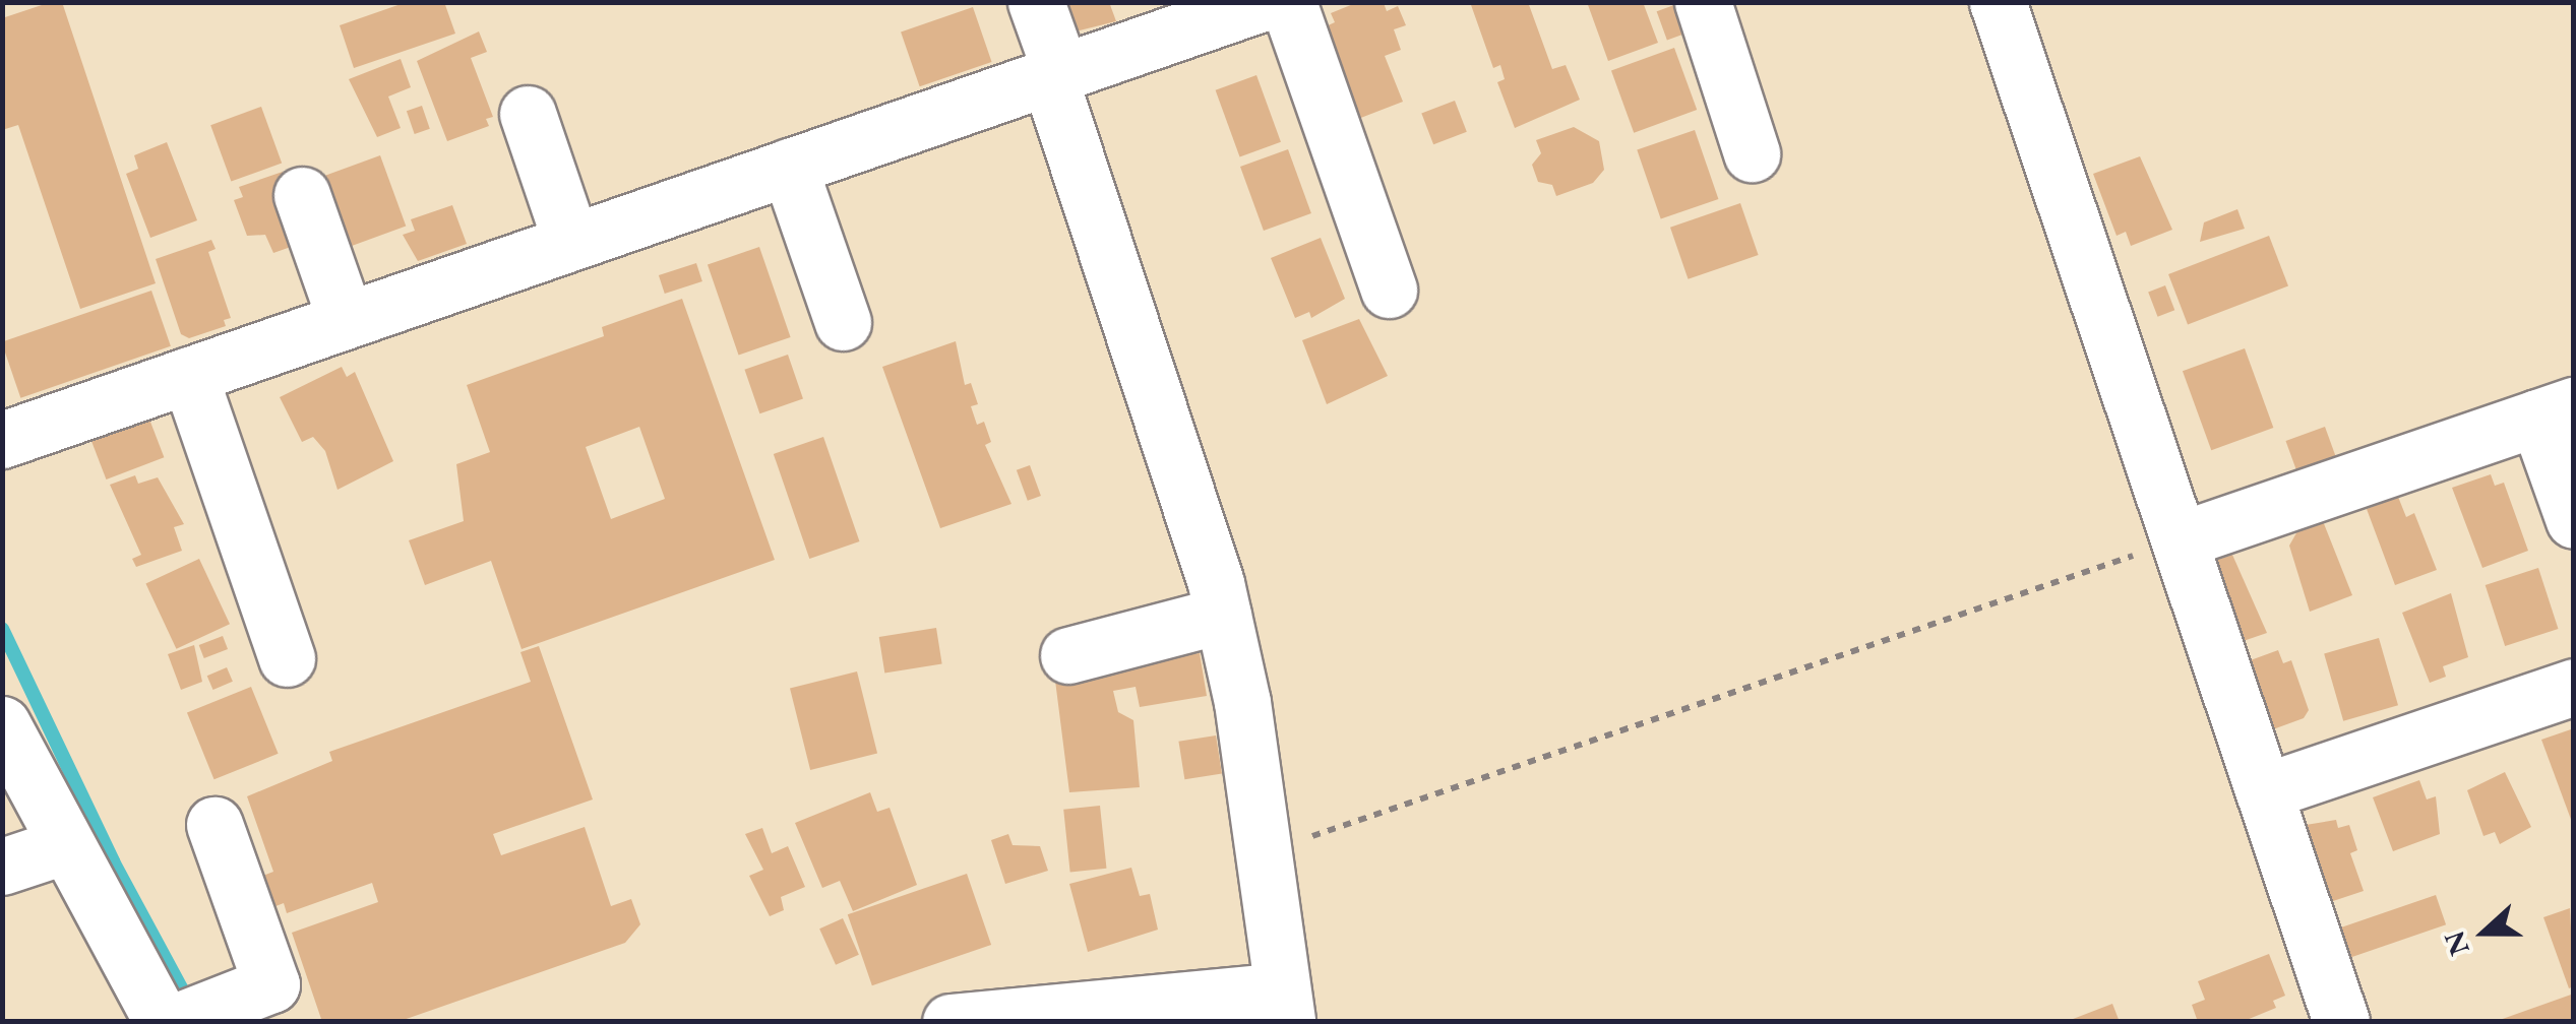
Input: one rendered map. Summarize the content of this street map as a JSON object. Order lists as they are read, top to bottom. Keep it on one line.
{"north":"left"}
